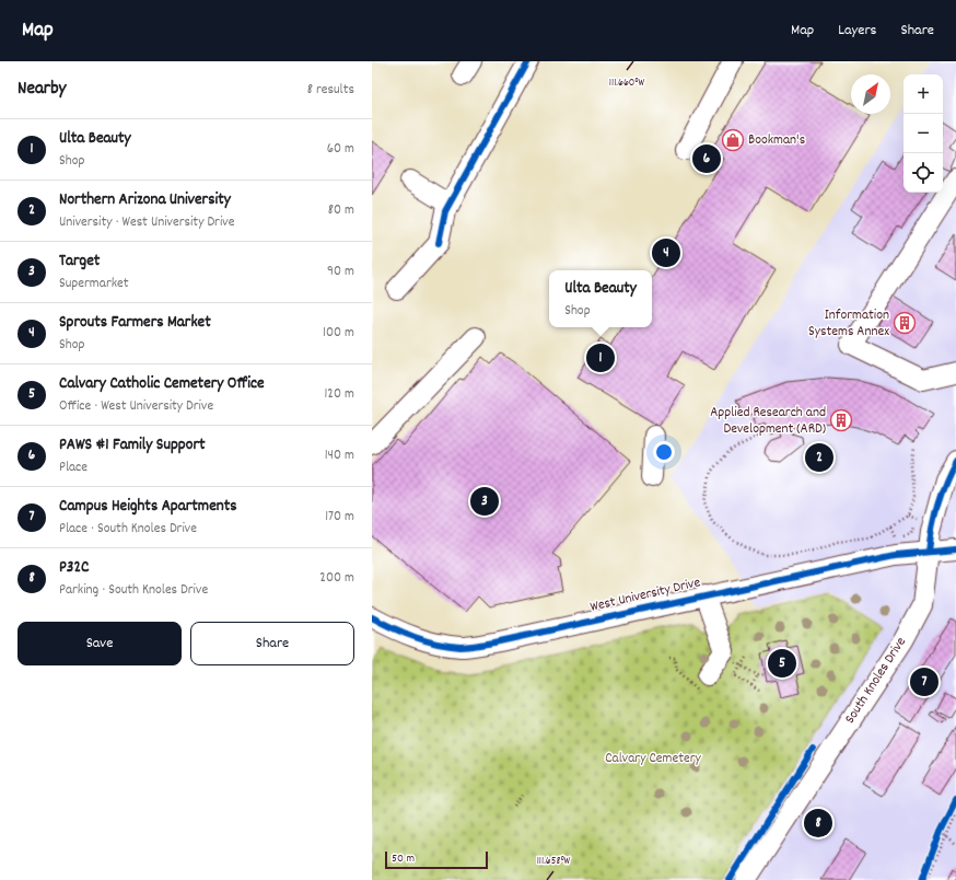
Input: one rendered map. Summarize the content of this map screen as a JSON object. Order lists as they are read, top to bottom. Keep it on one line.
{"streets":{"street":["West University Drive","South Knoles Drive"]},"crossings":[["West University Drive","South Knoles Drive"]],"parks":["Calvary Cemetery"],"places":{"shop":["Bookman's"],"building":["Information Systems Annex","Applied Research and Development (ARD)"]},"scale_bar":"50 m","north":"top right","page":{"header":"Map","nav":["Map","Layers","Share"],"heading":["Nearby","8 results"],"map_buttons":["+","−"],"list":[{"mark":"1","name":"Ulta Beauty","note":"Shop","value":"60 m"},{"mark":"2","name":"Northern Arizona University","note":"University · West University Drive","value":"80 m"},{"mark":"3","name":"Target","note":"Supermarket","value":"90 m"},{"mark":"4","name":"Sprouts Farmers Market","note":"Shop","value":"100 m"},{"mark":"5","name":"Calvary Catholic Cemetery Office","note":"Office · West University Drive","value":"120 m"},{"mark":"6","name":"PAWS #1 Family Support","note":"Place","value":"140 m"},{"mark":"7","name":"Campus Heights Apartments","note":"Place · South Knoles Drive","value":"170 m"},{"mark":"8","name":"P32C","note":"Parking · South Knoles Drive","value":"200 m"}],"pins":["6","4","1","2","3","5","7","8"],"popup":["Ulta Beauty","Shop"],"buttons":["Save","Share"],"scale":"50 m"},"coordinates":["111.660°W","111.658°W"]}
